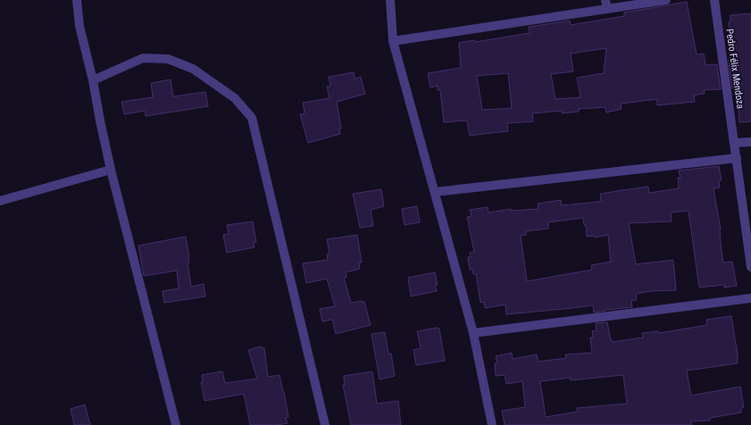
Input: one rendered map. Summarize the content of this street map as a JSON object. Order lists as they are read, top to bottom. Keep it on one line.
{"streets":{"street":["Pedro Félix Mendoza"]}}
